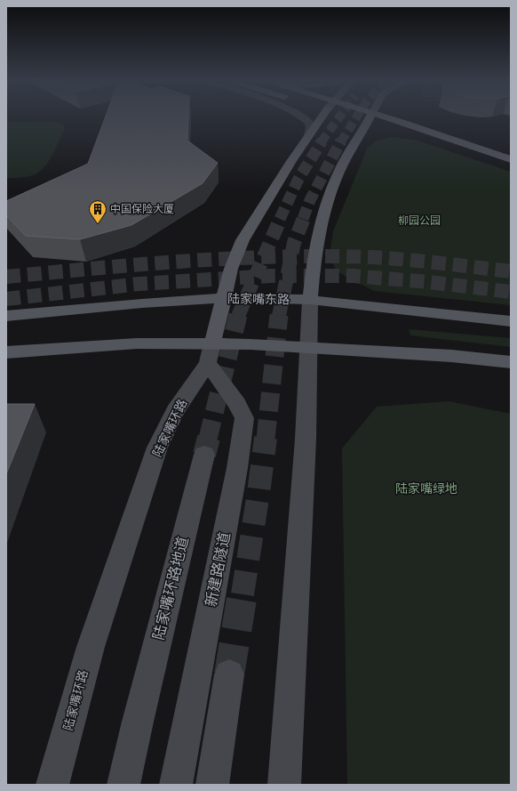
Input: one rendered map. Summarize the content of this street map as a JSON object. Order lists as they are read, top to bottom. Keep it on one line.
{"streets":{"main road":["陆家嘴东路","陆家嘴环路","新建路隧道","陆家嘴环路地道"]},"crossings":[["陆家嘴东路","陆家嘴环路"],["陆家嘴环路","新建路隧道"]],"parks":["柳园公园","陆家嘴绿地"],"places":{"building":["中国保险大厦"]}}
